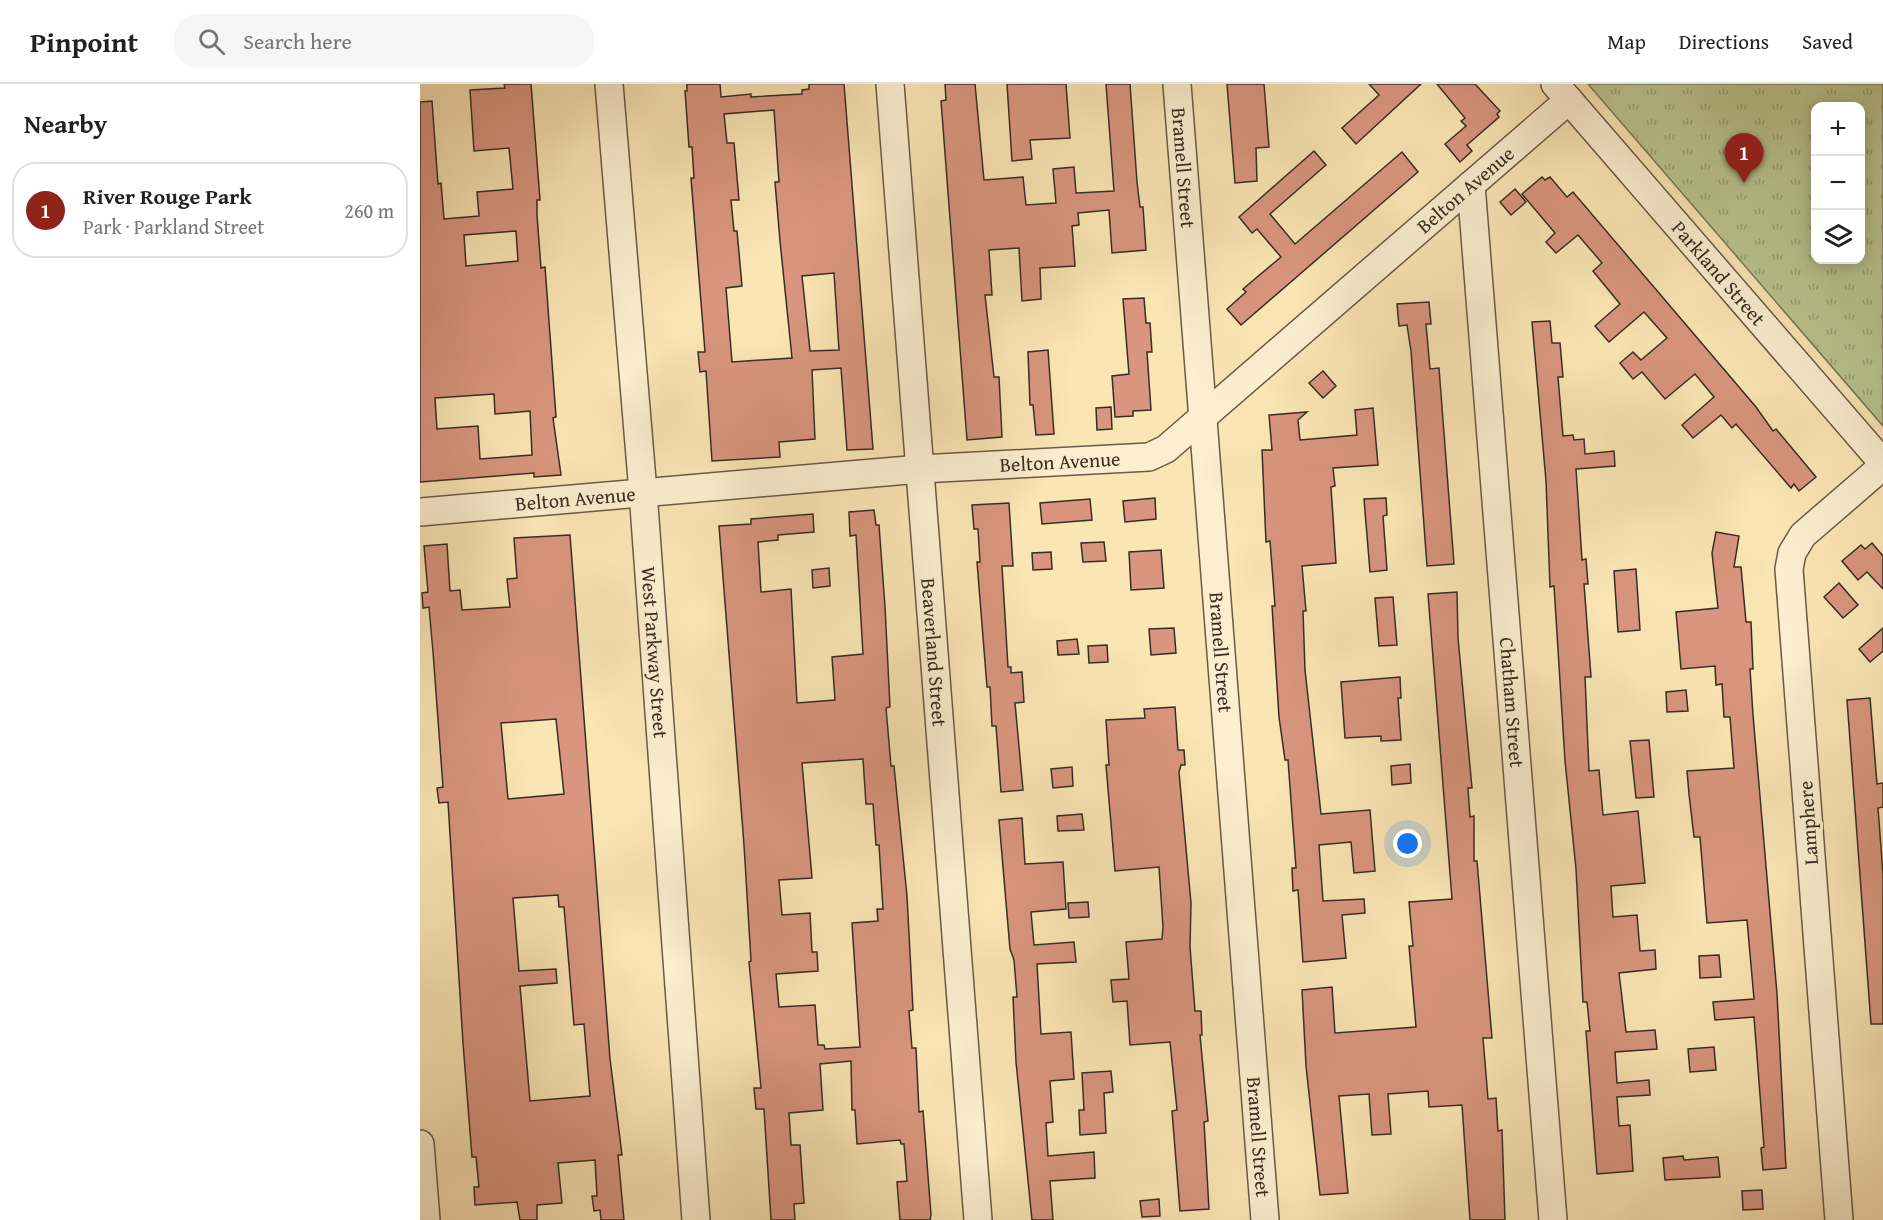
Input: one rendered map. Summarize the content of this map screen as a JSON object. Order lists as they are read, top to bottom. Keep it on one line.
{"streets":{"street":["Bramell Street","Belton Avenue","Parkland Street","West Parkway Street","Beaverland Street","Chatham Street","Lamphere"]},"crossings":[["Bramell Street","Belton Avenue"],["Belton Avenue","Parkland Street"],["Belton Avenue","West Parkway Street"],["Belton Avenue","Beaverland Street"],["Belton Avenue","Chatham Street"],["Parkland Street","Lamphere"]],"page":{"header":"Pinpoint","search":"Search here","nav":["Map","Directions","Saved"],"heading":"Nearby","map_buttons":["+","−"],"pins":"1","list":[{"mark":"1","name":"River Rouge Park","note":"Park · Parkland Street","value":"260 m"}]}}
